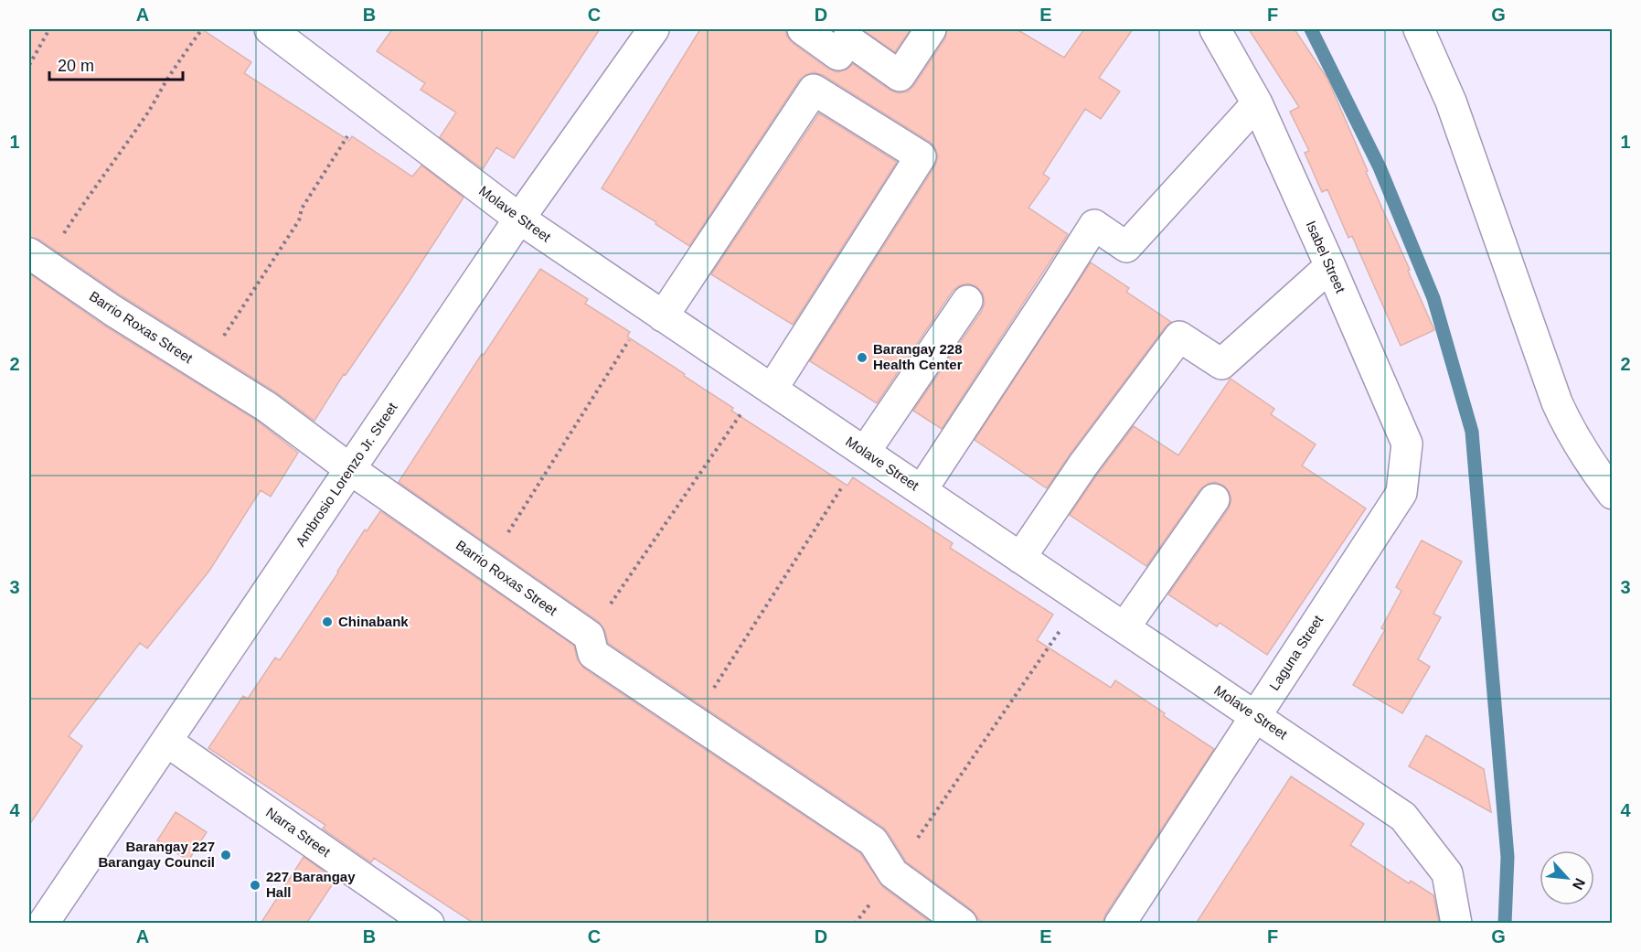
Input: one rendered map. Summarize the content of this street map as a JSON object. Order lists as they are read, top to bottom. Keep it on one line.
{"streets":{"street":["Molave Street","Isabel Street","Barrio Roxas Street","Ambrosio Lorenzo Jr. Street","Laguna Street","Narra Street"]},"crossings":[["Molave Street","Ambrosio Lorenzo Jr. Street"],["Molave Street","Laguna Street"],["Isabel Street","Laguna Street"],["Barrio Roxas Street","Ambrosio Lorenzo Jr. Street"],["Ambrosio Lorenzo Jr. Street","Narra Street"]],"places":["Barangay 228 Health Center","Chinabank","Barangay 227 Barangay Council","227 Barangay Hall"],"scale_bar":"20 m","north":"bottom right","grid":{"columns":["A","B","C","D","E","F","G"],"rows":["1","2","3","4"]}}
